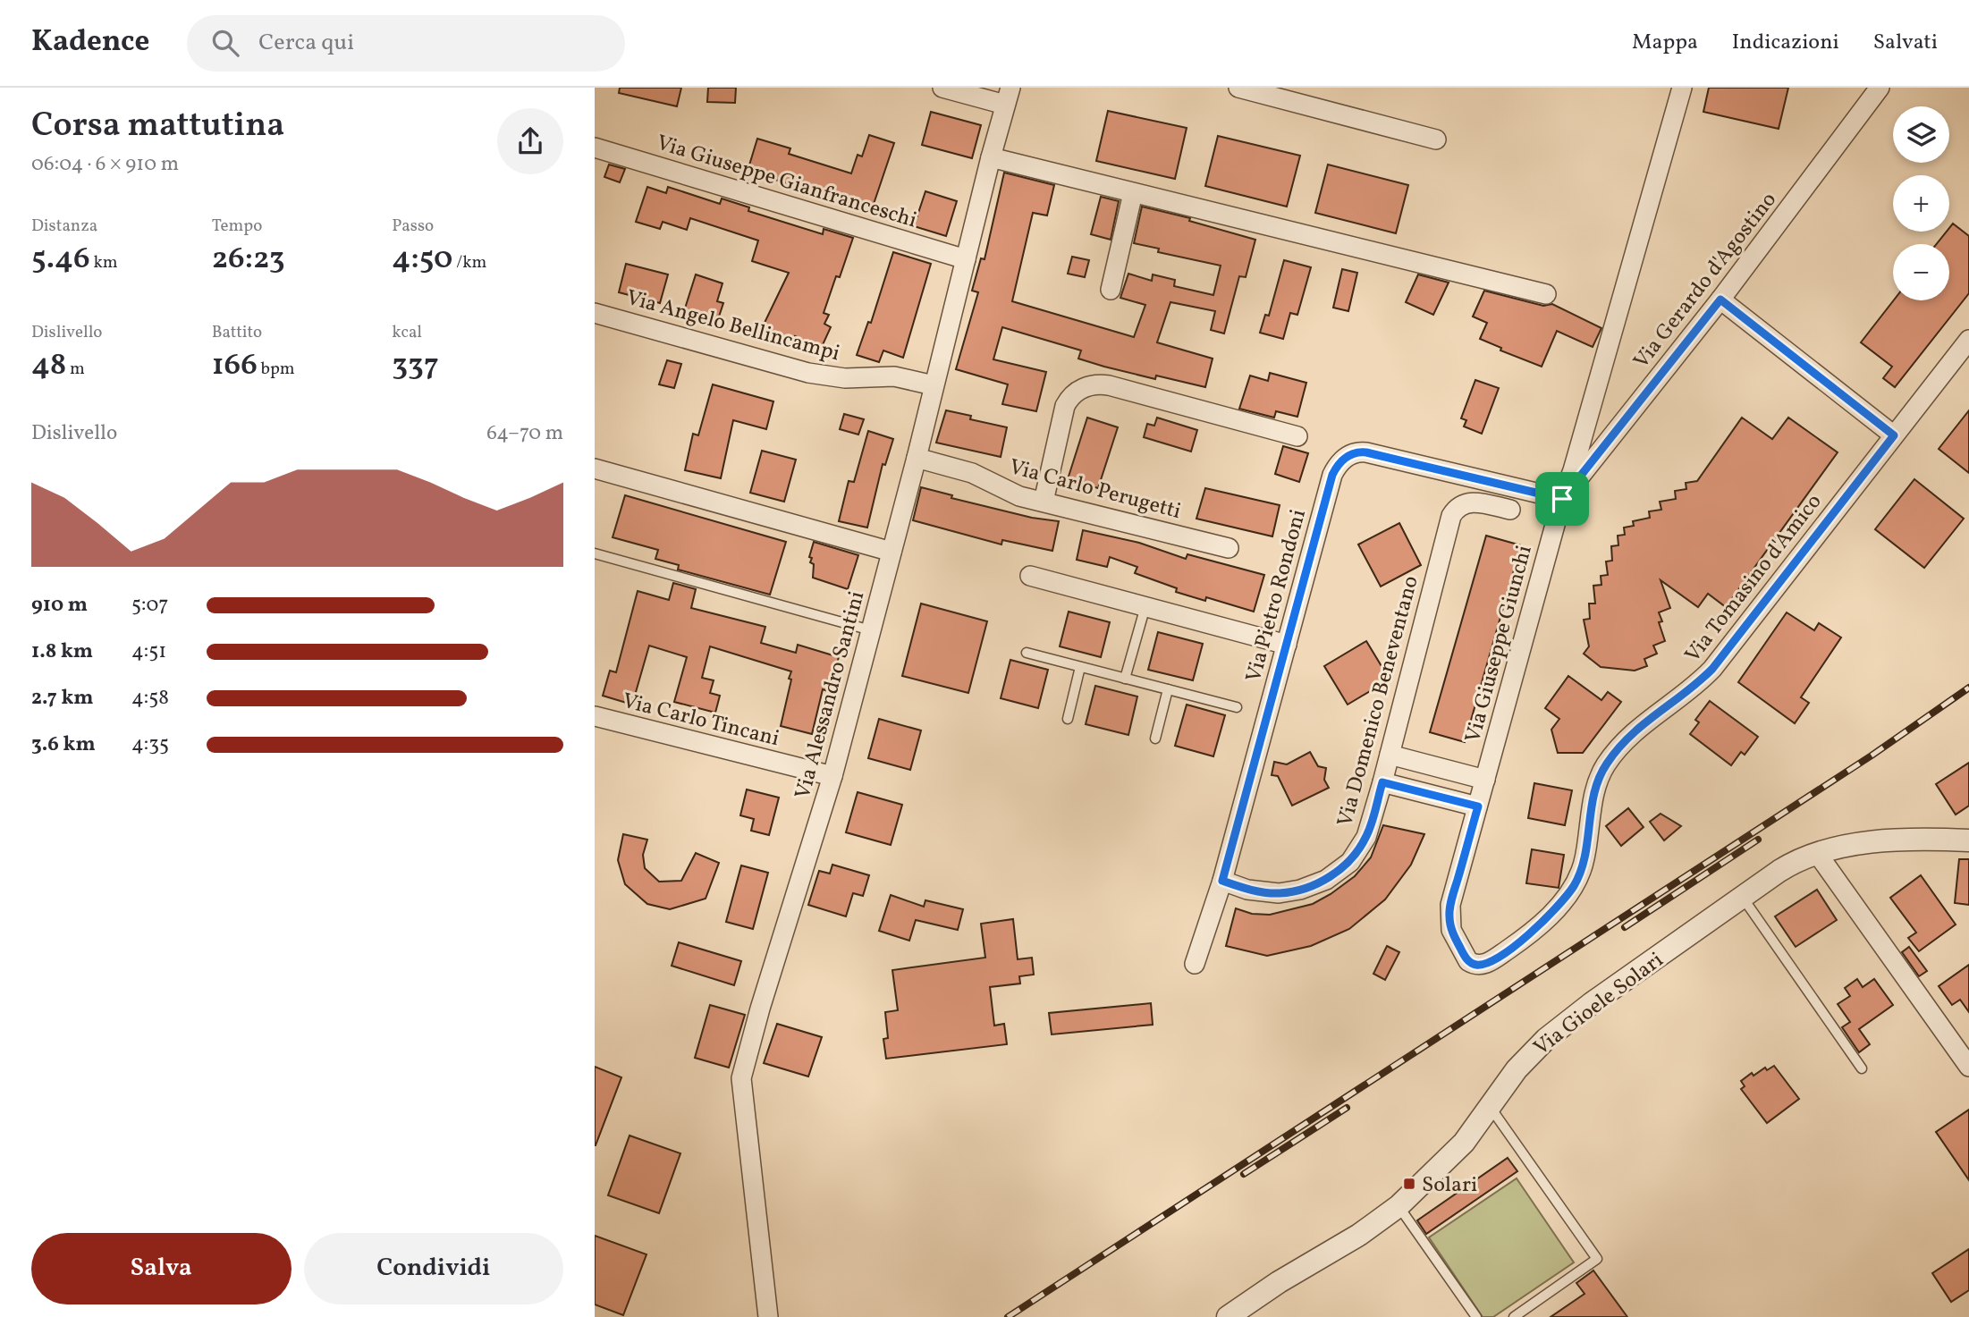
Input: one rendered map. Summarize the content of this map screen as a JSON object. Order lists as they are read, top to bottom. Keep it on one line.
{"streets":{"street":["Via Giuseppe Gianfranceschi","Via Gerardo d'Agostino","Via Angelo Bellincampi","Via Carlo Perugetti","Via Tomasino d'Amico","Via Pietro Rondoni","Via Giuseppe Giunchi","Via Alessandro Santini","Via Domenico Beneventano","Via Carlo Tincani","Via Gioele Solari"]},"crossings":[["Via Giuseppe Gianfranceschi","Via Alessandro Santini"],["Via Gerardo d'Agostino","Via Pietro Rondoni"],["Via Gerardo d'Agostino","Via Giuseppe Giunchi"],["Via Angelo Bellincampi","Via Alessandro Santini"],["Via Carlo Perugetti","Via Alessandro Santini"],["Via Tomasino d'Amico","Via Giuseppe Giunchi"],["Via Pietro Rondoni","Via Giuseppe Giunchi"],["Via Pietro Rondoni","Via Domenico Beneventano"],["Via Alessandro Santini","Via Carlo Tincani"]],"places":{"transit":["Solari"]},"page":{"header":"Kadence","search":"Cerca qui","nav":["Mappa","Indicazioni","Salvati"],"heading":["Corsa mattutina","06:04 · 6 × 910 m"],"map_buttons":["+","−"],"stats":[["Distanza","5.46 km"],["Tempo","26:23"],["Passo","4:50 /km"],["Dislivello","48 m"],["Battito","166 bpm"],["kcal","337"]],"chart":["Dislivello","64–70 m"],"list":[{"name":"910 m","note":"5:07"},{"name":"1.8 km","note":"4:51"},{"name":"2.7 km","note":"4:58"},{"name":"3.6 km","note":"4:35"}],"buttons":["Salva","Condividi"]}}
